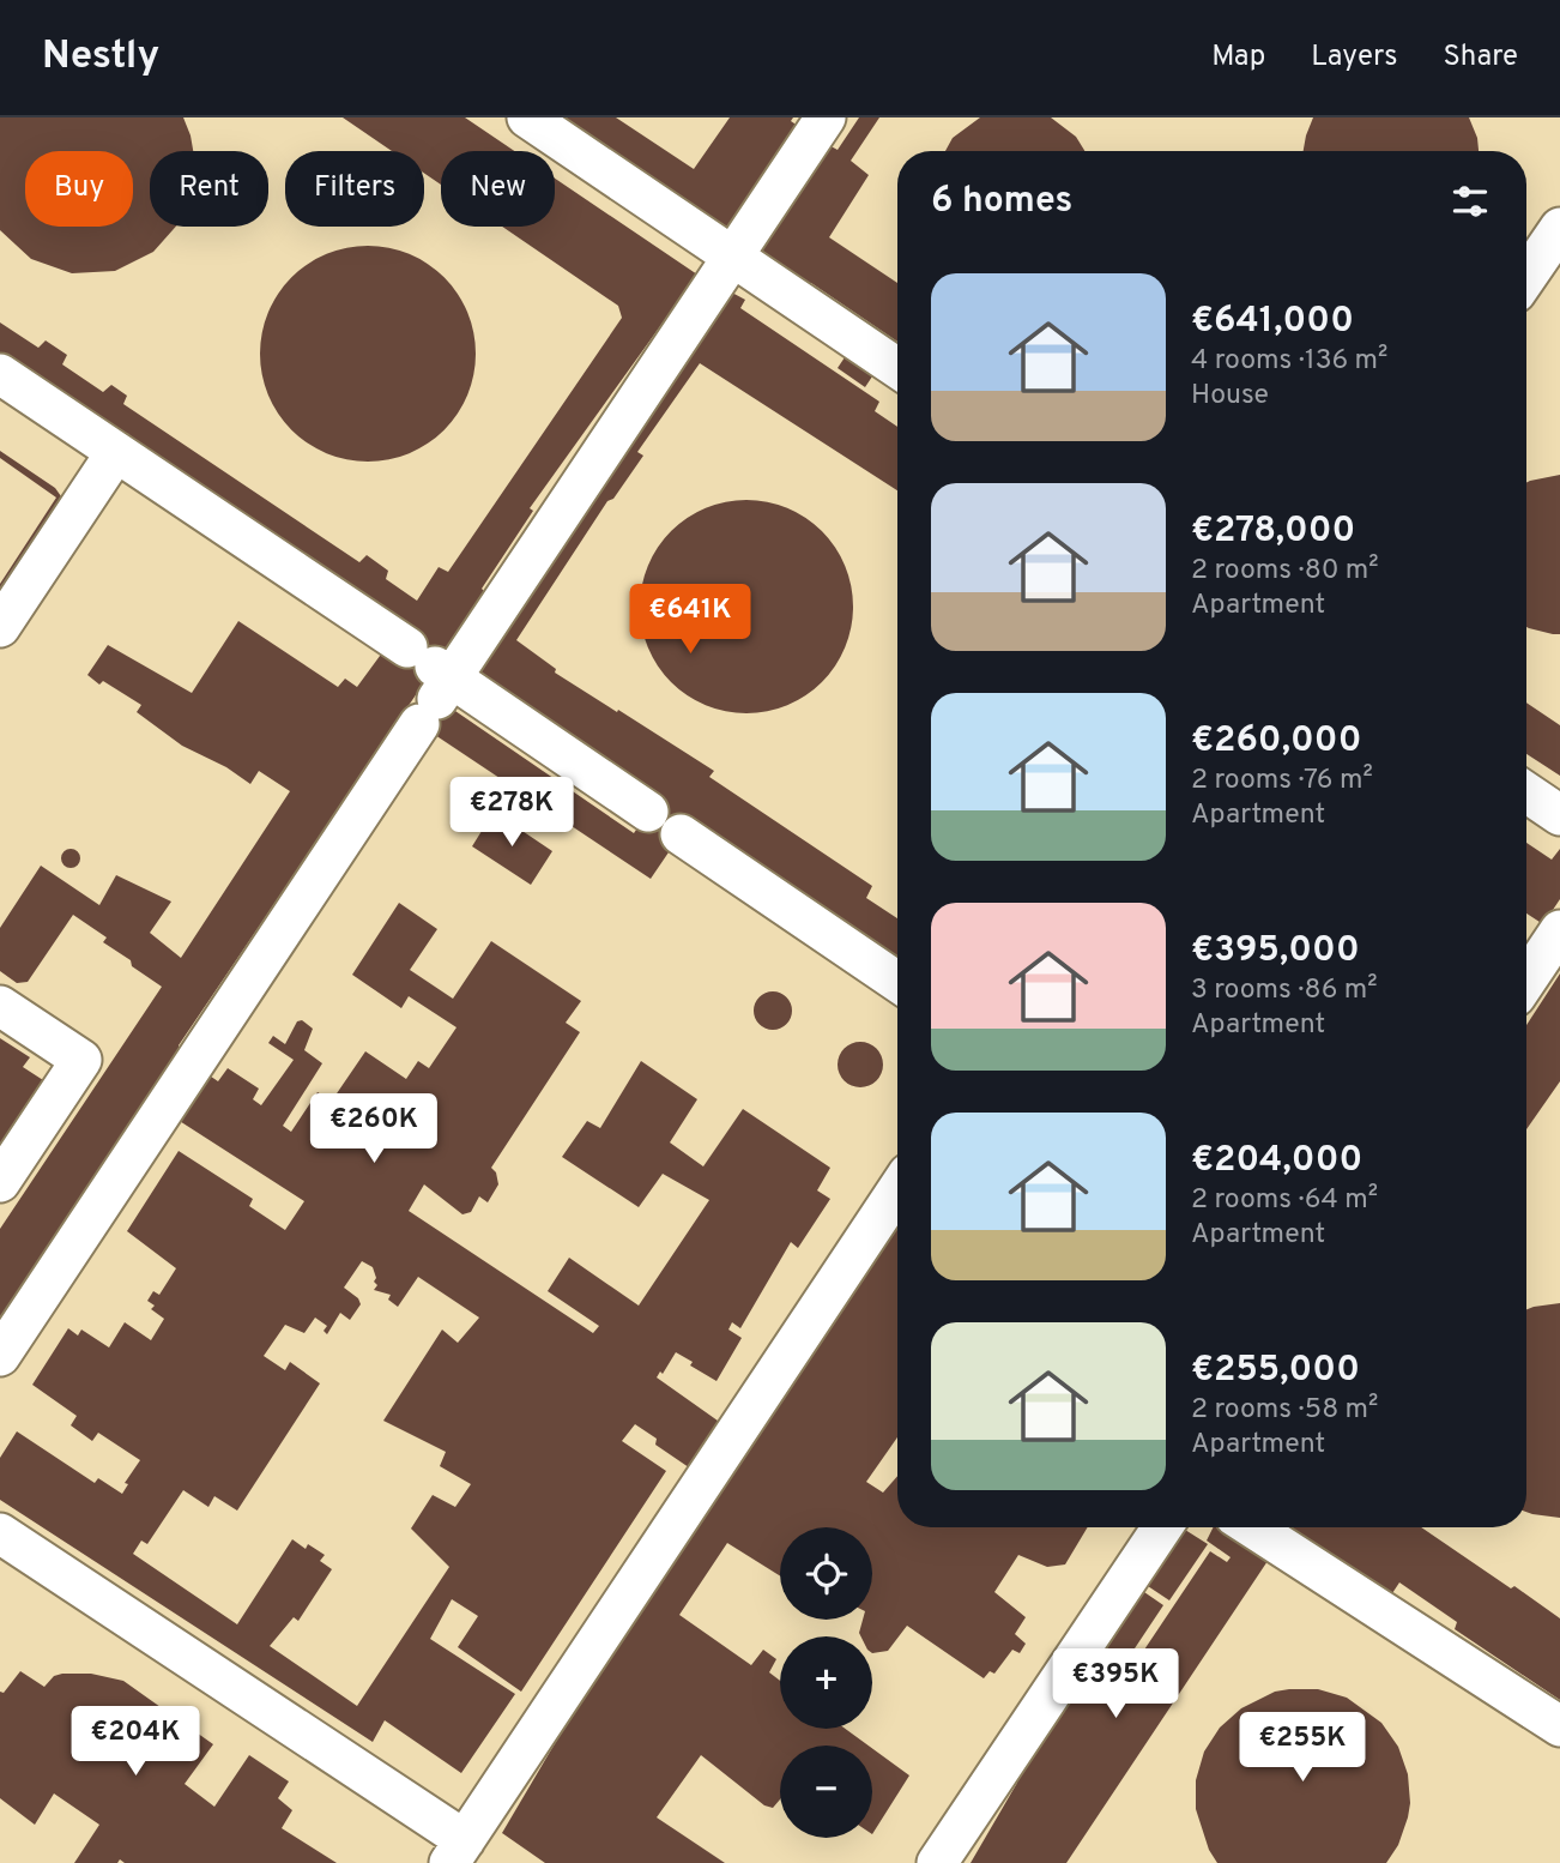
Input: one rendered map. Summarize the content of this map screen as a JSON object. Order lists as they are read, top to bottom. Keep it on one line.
{"page":{"header":"Nestly","nav":["Map","Layers","Share"],"chip":["Buy","Rent","Filters","New"],"heading":"6 homes","list":[{"name":"€641,000","note":"4 rooms · 136 m² · House"},{"name":"€278,000","note":"2 rooms · 80 m² · Apartment"},{"name":"€260,000","note":"2 rooms · 76 m² · Apartment"},{"name":"€395,000","note":"3 rooms · 86 m² · Apartment"},{"name":"€204,000","note":"2 rooms · 64 m² · Apartment"},{"name":"€255,000","note":"2 rooms · 58 m² · Apartment"}],"price":["€641K","€278K","€260K","€395K","€204K","€255K"],"map_buttons":["+","−"]}}
